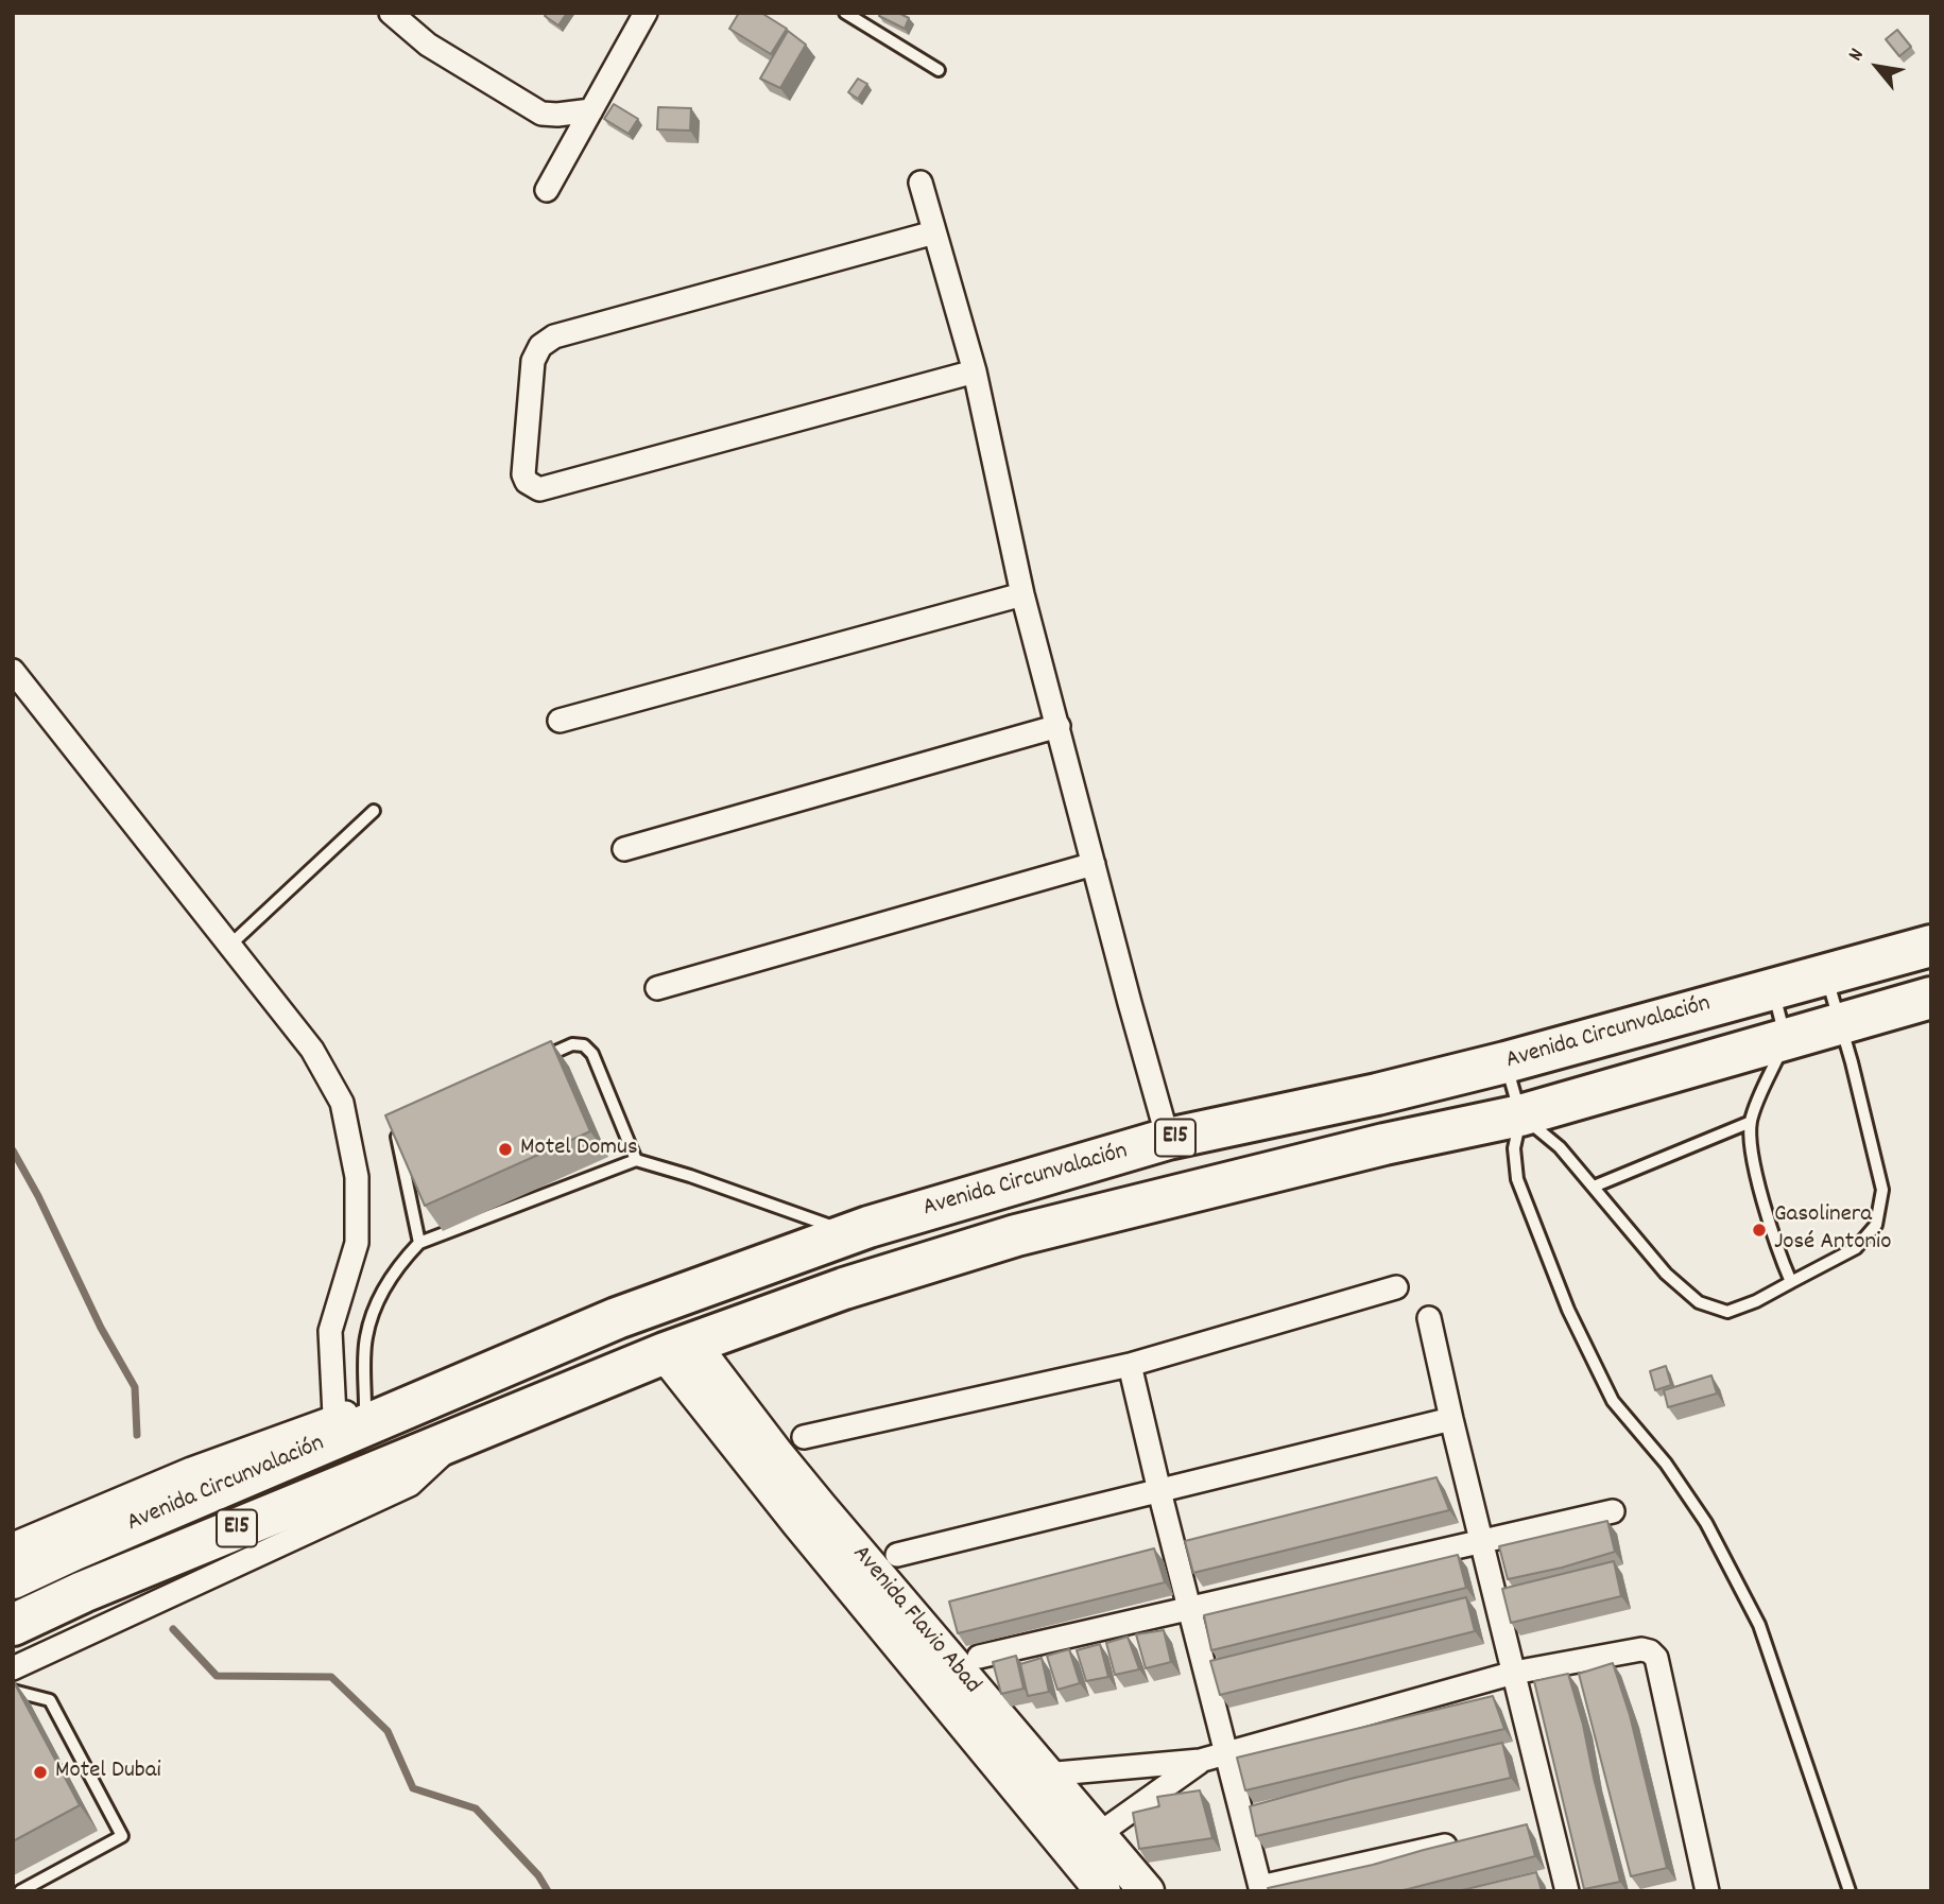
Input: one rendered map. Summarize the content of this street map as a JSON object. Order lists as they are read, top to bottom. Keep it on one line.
{"streets":{"highway":["Avenida Circunvalación","E15"],"street":["Avenida Flavio Abad"]},"crossings":[["Avenida Circunvalación","Avenida Flavio Abad"]],"places":["Motel Domus","Gasolinera José Antonio","Motel Dubai"],"north":"top left"}
